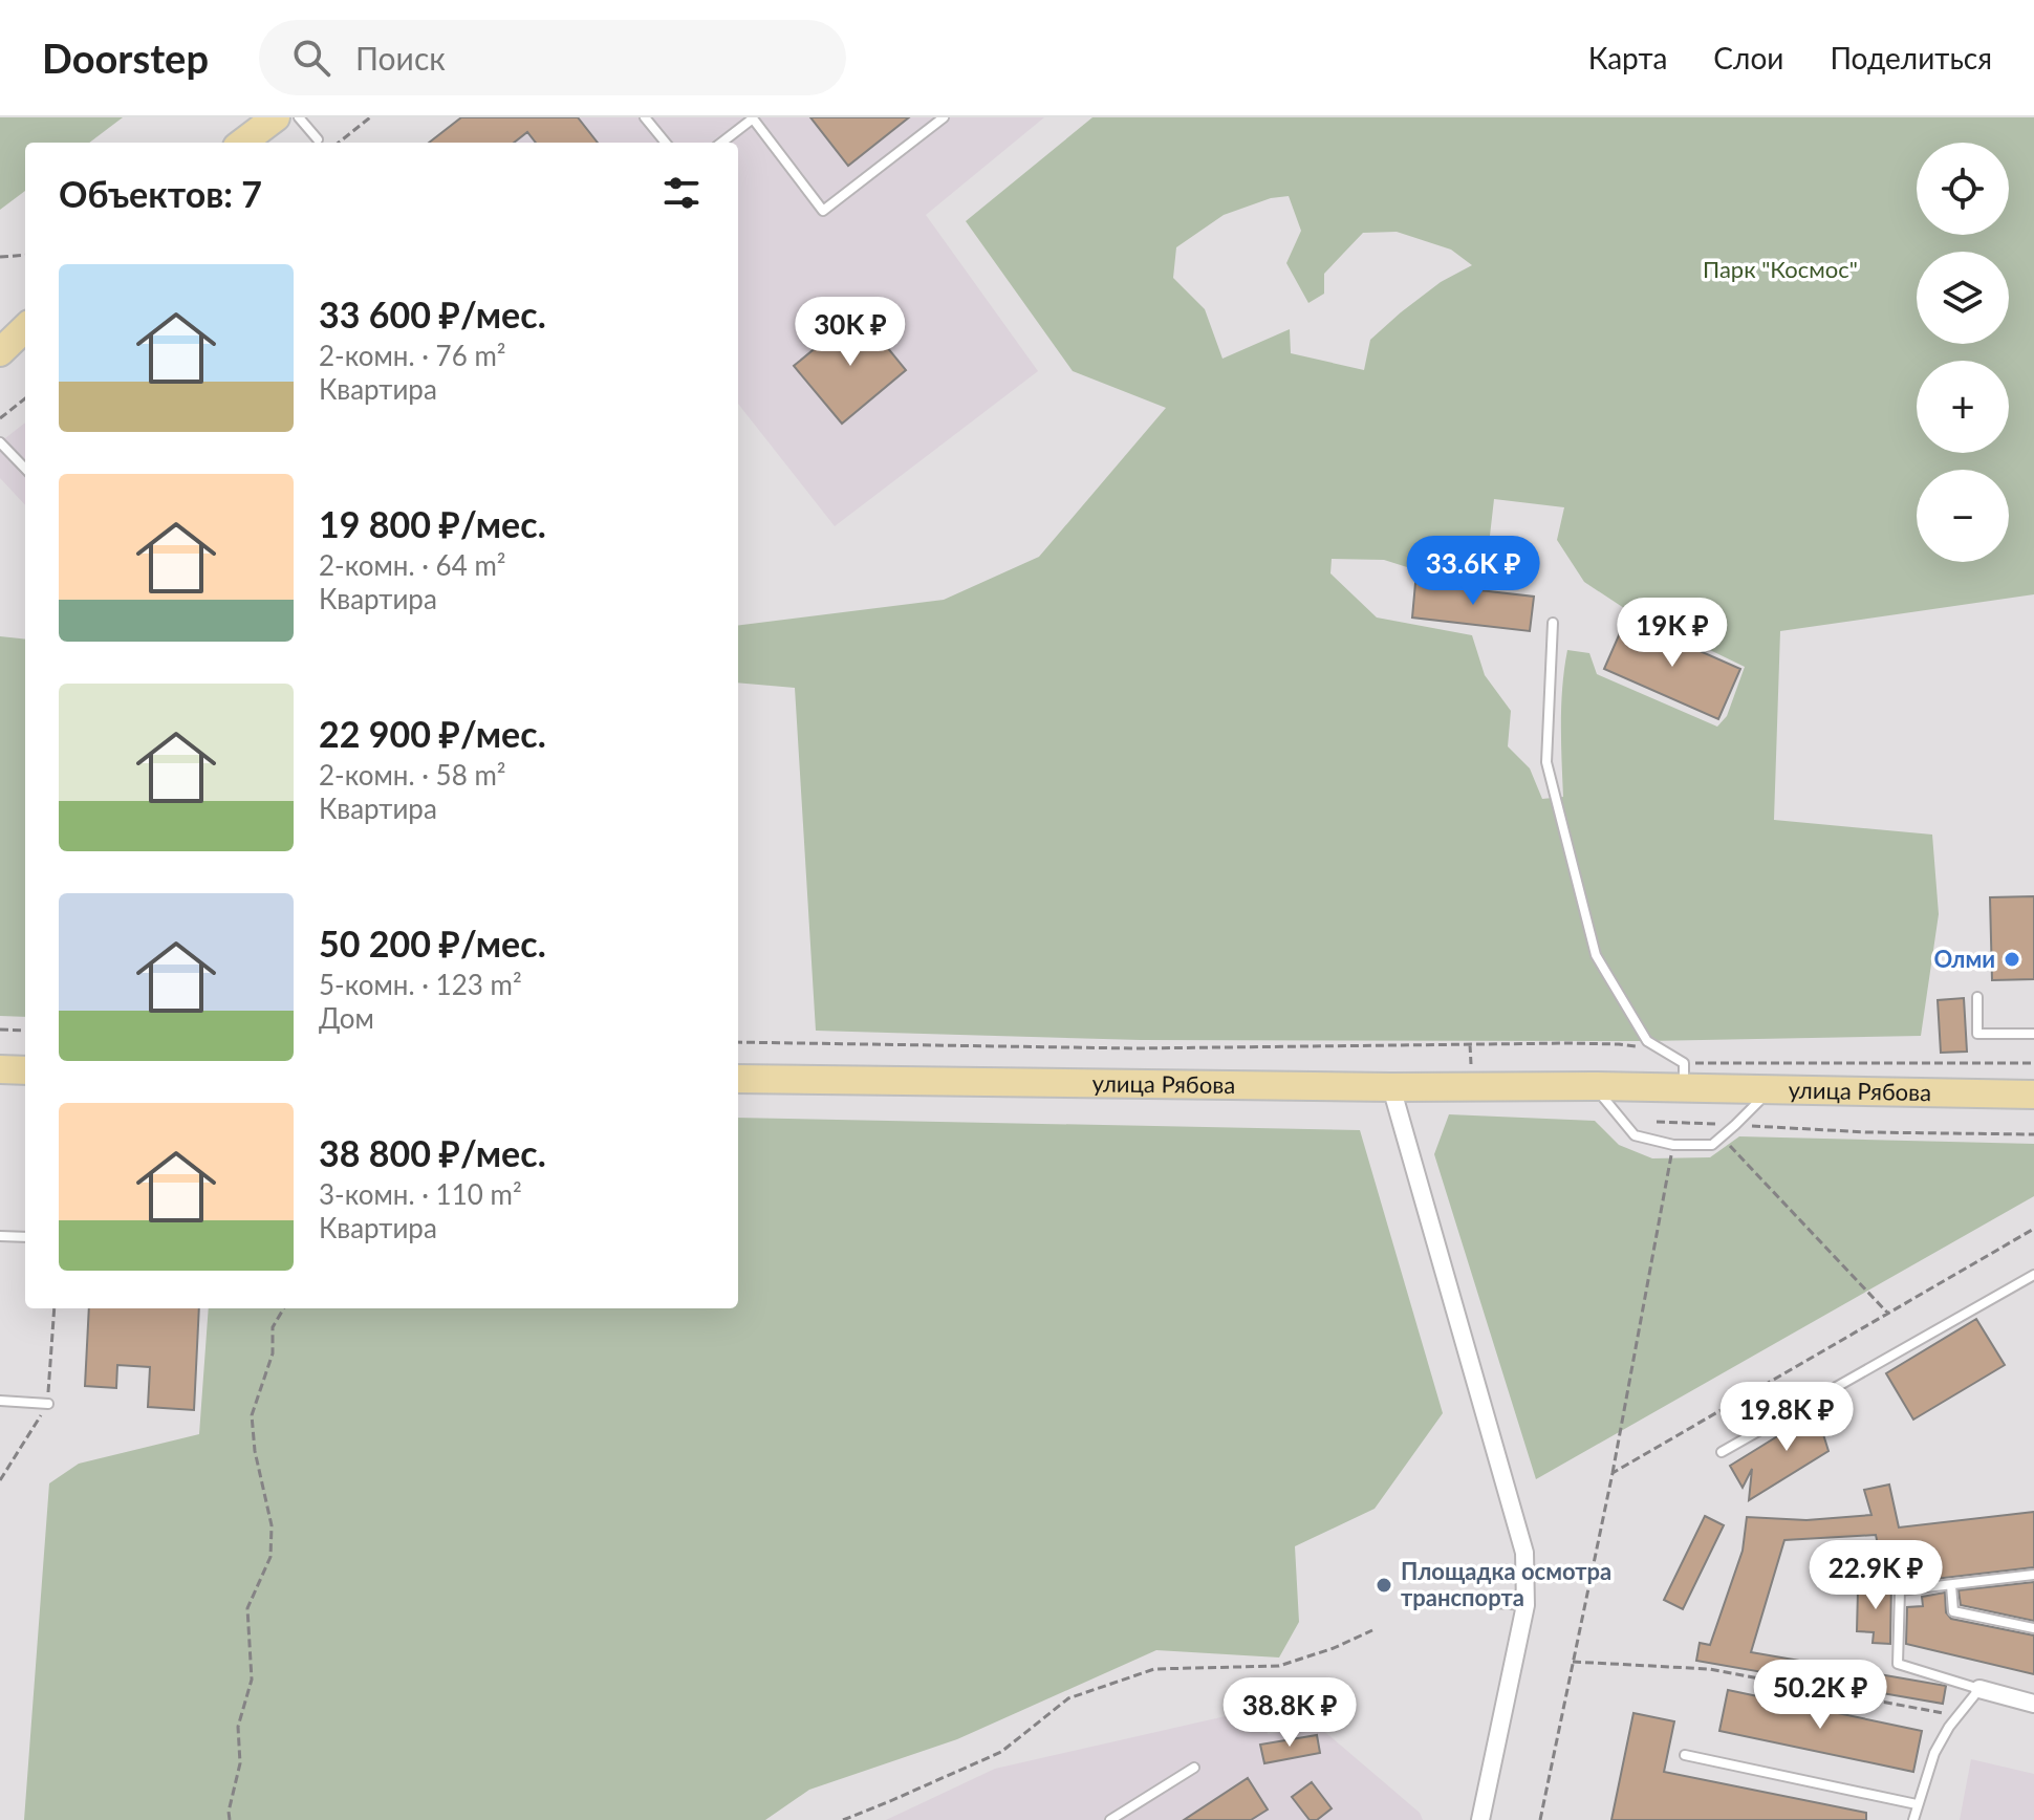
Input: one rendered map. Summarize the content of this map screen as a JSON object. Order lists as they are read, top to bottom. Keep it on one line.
{"streets":{"main road":["улица Рябова"]},"parks":["Парк \"Космос\""],"places":["Олми","Площадка осмотра транспорта"],"page":{"header":"Doorstep","search":"Поиск","nav":["Карта","Слои","Поделиться"],"map_buttons":["+","−"],"heading":"Объектов: 7","list":[{"name":"33 600 ₽/мес.","note":"2-комн. · 76 m² · Квартира"},{"name":"19 800 ₽/мес.","note":"2-комн. · 64 m² · Квартира"},{"name":"22 900 ₽/мес.","note":"2-комн. · 58 m² · Квартира"},{"name":"50 200 ₽/мес.","note":"5-комн. · 123 m² · Дом"},{"name":"38 800 ₽/мес.","note":"3-комн. · 110 m² · Квартира"}],"price":["30K ₽","33.6K ₽","19K ₽","19.8K ₽","22.9K ₽","50.2K ₽","38.8K ₽"]}}
